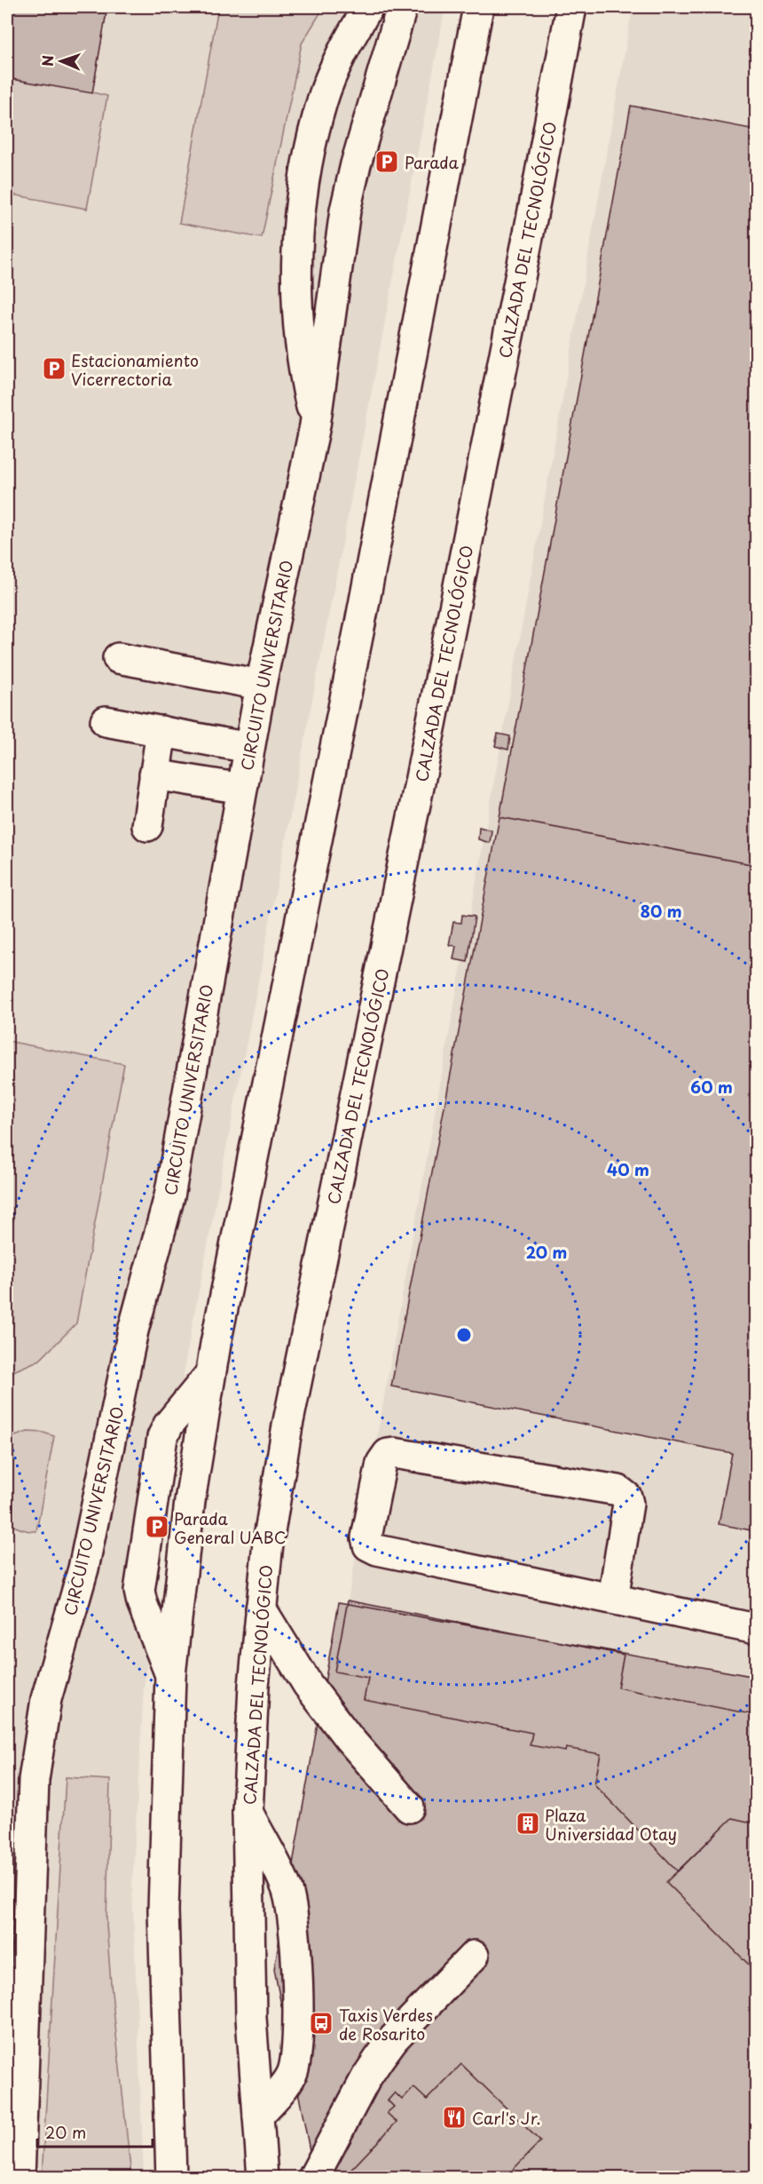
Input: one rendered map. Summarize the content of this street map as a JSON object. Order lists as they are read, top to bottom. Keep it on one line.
{"streets":{"main road":["CALZADA DEL TECNOLÓGICO","CIRCUITO UNIVERSITARIO"]},"places":{"parking":["Parada","Estacionamiento Vicerrectoria","Parada General UABC"],"building":["Plaza Universidad Otay"],"bus stop":["Taxis Verdes de Rosarito"],"restaurant":["Carl's Jr."]},"scale_bar":"20 m","north":"left","rings":["80 m","60 m","40 m","20 m"]}
